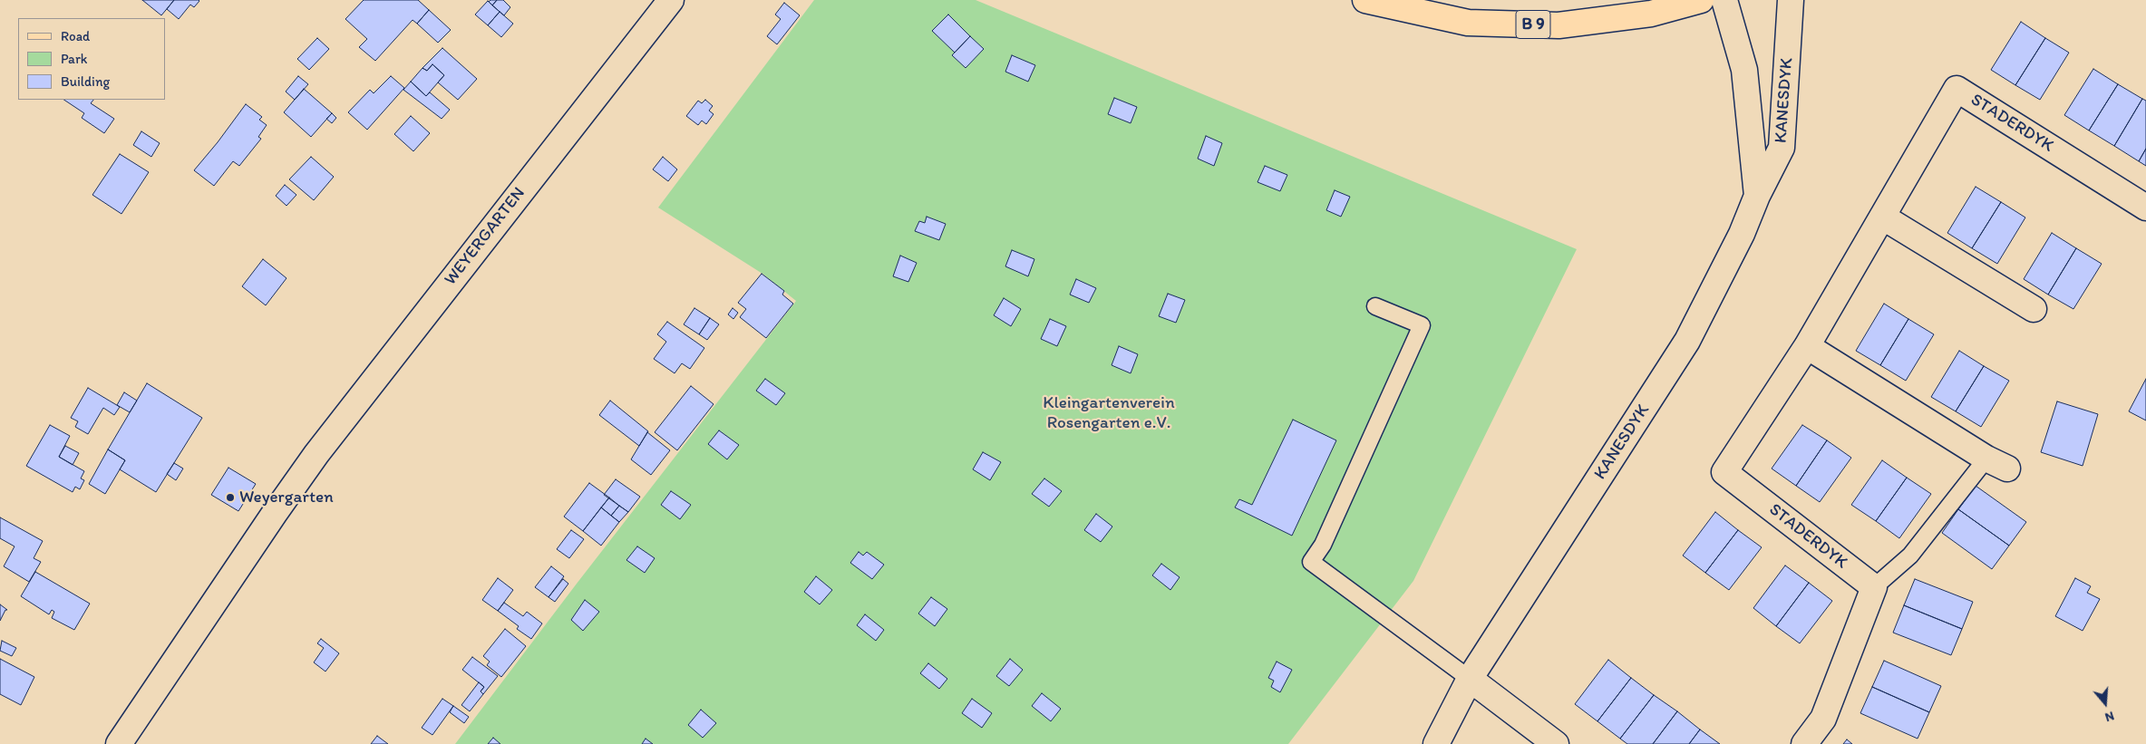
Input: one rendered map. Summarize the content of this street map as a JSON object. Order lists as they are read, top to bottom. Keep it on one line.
{"streets":{"main road":["B 9"],"street":["KANESDYK","STADERDYK","WEYERGARTEN"]},"parks":["Kleingartenverein Rosengarten e.V."],"places":["Weyergarten"],"legend":["Road","Park","Building"],"north":"bottom"}
